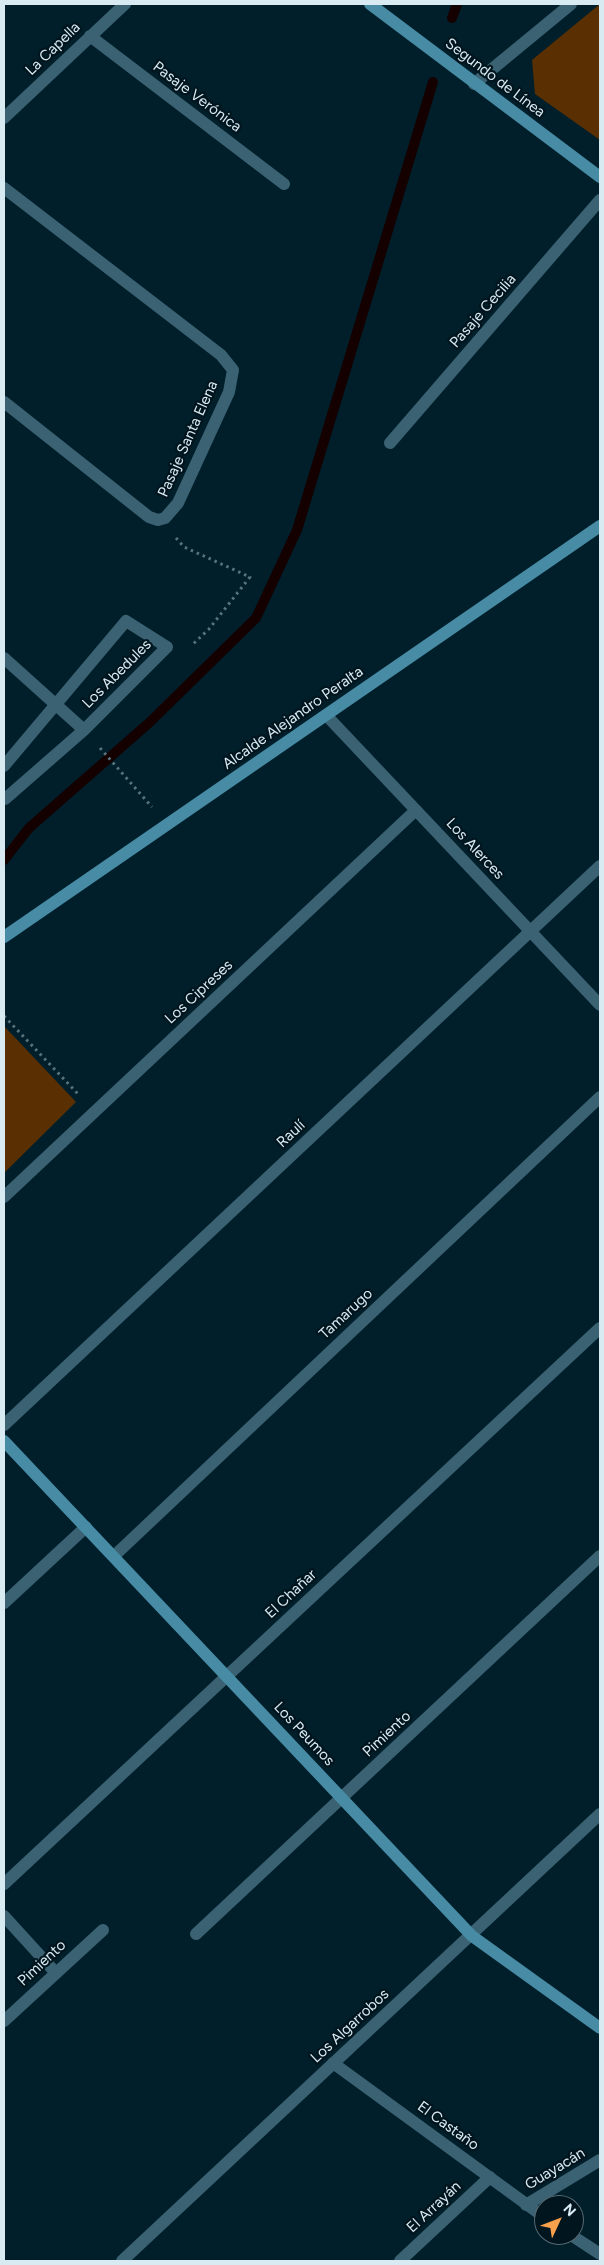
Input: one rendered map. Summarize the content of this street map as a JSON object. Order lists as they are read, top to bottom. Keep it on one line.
{"streets":{"main road":["Segundo de Línea","Alcalde Alejandro Peralta","Los Peumos"],"street":["La Capella","Pasaje Verónica","Pasaje Cecilia","Pasaje Santa Elena","Los Abedules","Los Alerces","Los Cipreses","Raulí","Tamarugo","El Chañar","Pimiento","Los Algarrobos","El Castaño","Guayacán","El Arrayán"]},"crossings":[["La Capella","Pasaje Verónica"],["Alcalde Alejandro Peralta","Los Alerces"],["Los Alerces","Los Cipreses"],["Los Alerces","Raulí"],["Tamarugo","Los Peumos"],["El Chañar","Los Peumos"],["Los Peumos","Pimiento"],["Los Peumos","Los Algarrobos"],["Los Algarrobos","El Castaño"],["El Castaño","Guayacán"],["El Castaño","El Arrayán"]],"north":"top right"}
